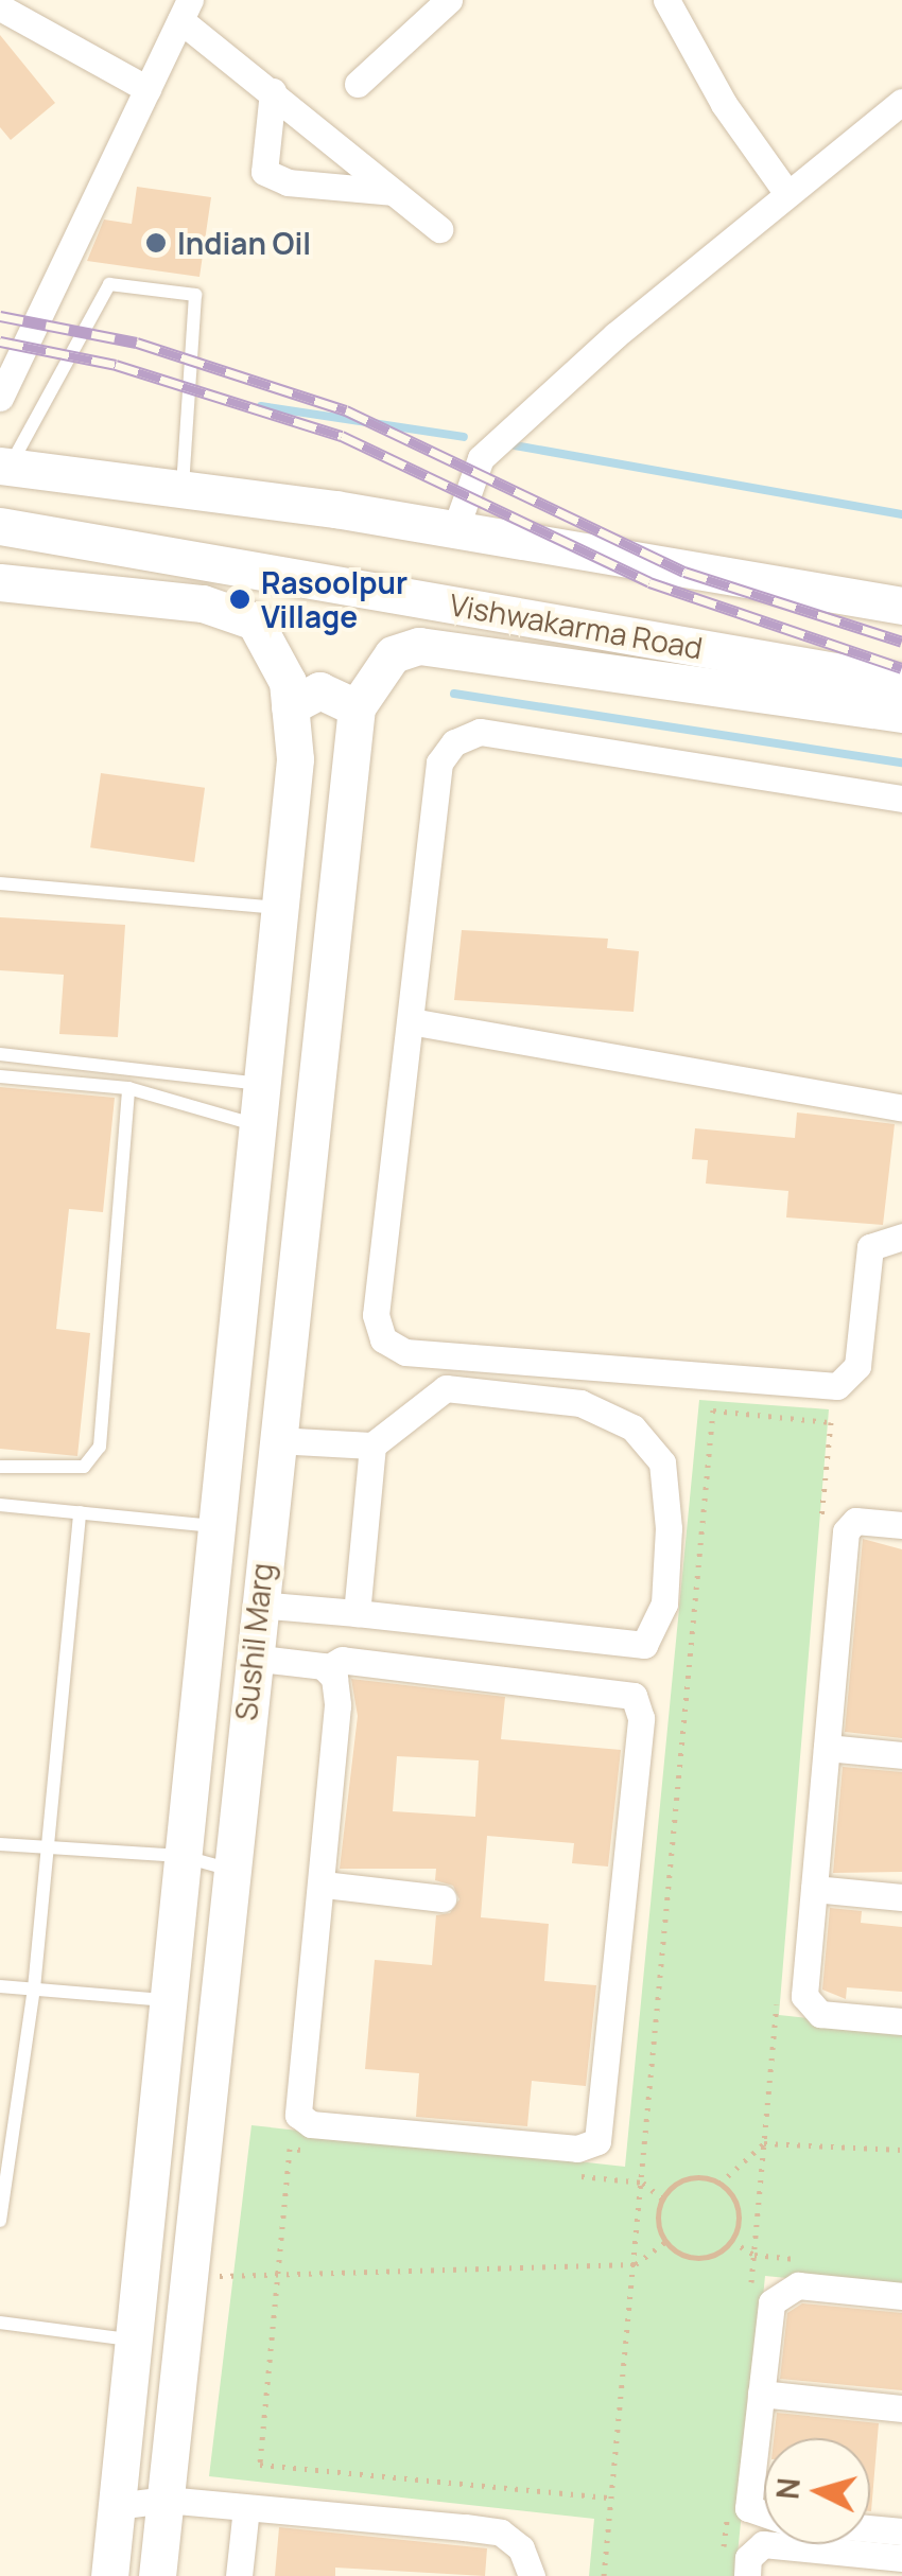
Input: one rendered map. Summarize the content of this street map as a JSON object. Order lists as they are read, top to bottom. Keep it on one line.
{"streets":{"street":["Vishwakarma Road","Sushil Marg"]},"crossings":[["Vishwakarma Road","Sushil Marg"]],"places":["Indian Oil","Rasoolpur Village"],"north":"left"}
